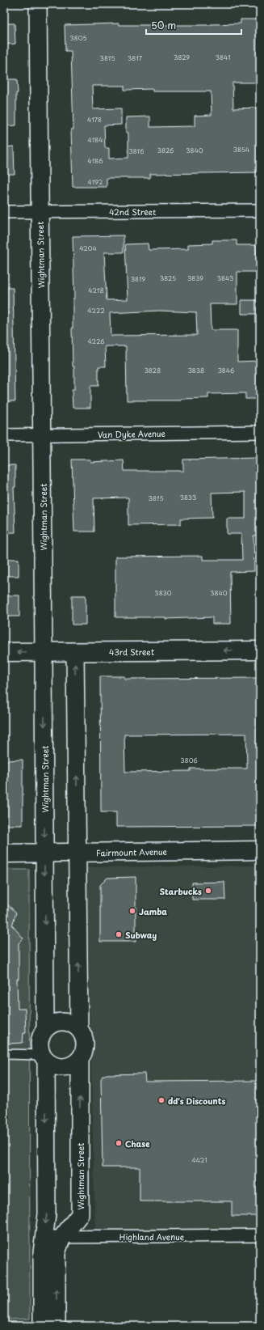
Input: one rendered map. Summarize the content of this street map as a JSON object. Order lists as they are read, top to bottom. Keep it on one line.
{"streets":{"main road":["Wightman Street","43rd Street","Fairmount Avenue"],"street":["42nd Street","Van Dyke Avenue","Highland Avenue"]},"crossings":[["42nd Street","Wightman Street"],["Wightman Street","Van Dyke Avenue"],["Wightman Street","43rd Street"],["Wightman Street","Fairmount Avenue"],["Wightman Street","Highland Avenue"]],"one_way":["43rd Street"],"places":["Starbucks","Jamba","Subway","dd's Discounts","Chase"],"house_numbers":["3805","3829","3841","3815","3817","4178","4184","3854","3826","3840","3816","4186","4192","4204","3825","3839","3843","3819","4218","4222","4226","3828","3838","3846","3833","3815","3830","3840","3806","4421"],"scale_bar":"50 m"}
